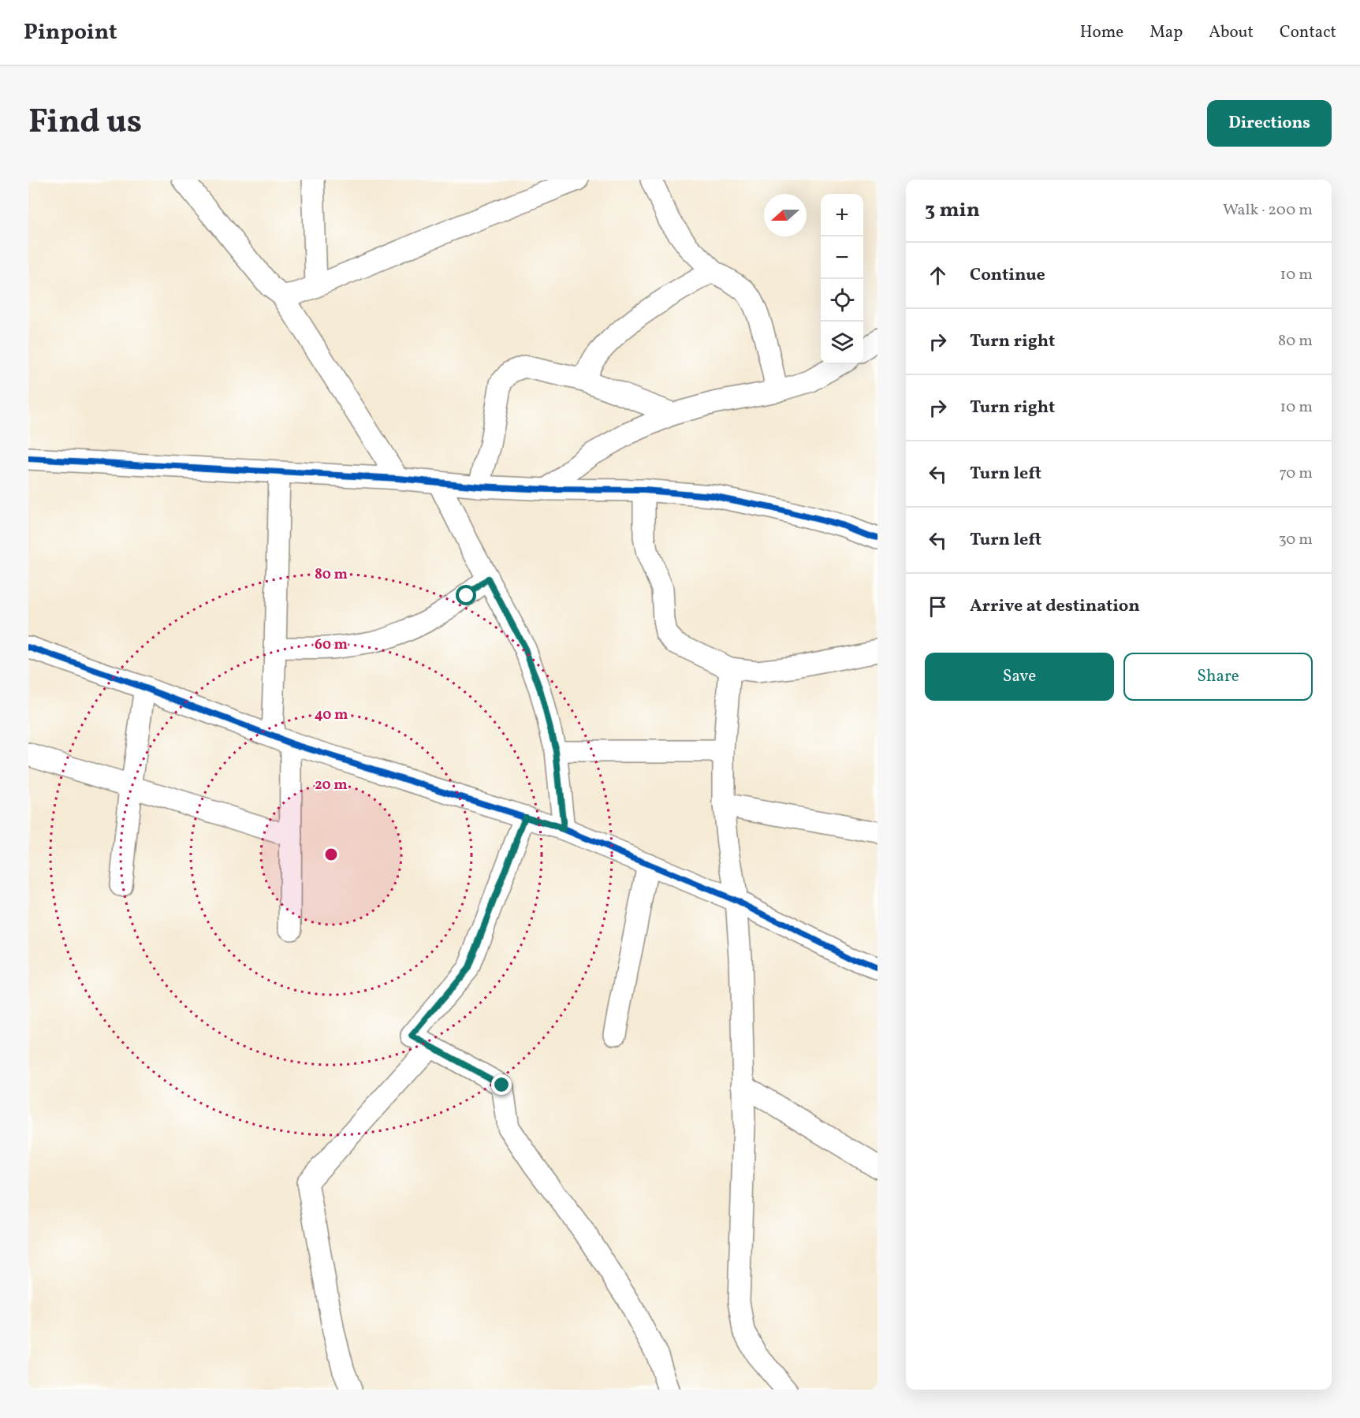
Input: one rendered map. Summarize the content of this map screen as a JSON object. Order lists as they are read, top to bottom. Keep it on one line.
{"north":"left","page":{"header":"Pinpoint","nav":["Home","Map","About","Contact"],"title":"Find us","buttons":["Directions",["Save","Share"]],"heading":["3 min","Walk · 200 m"],"map_buttons":["+","−"],"list":[["Continue","10 m"],["Turn right","80 m"],["Turn right","10 m"],["Turn left","70 m"],["Turn left","30 m"],"Arrive at destination"]},"rings":["80 m","60 m","40 m","20 m"]}
